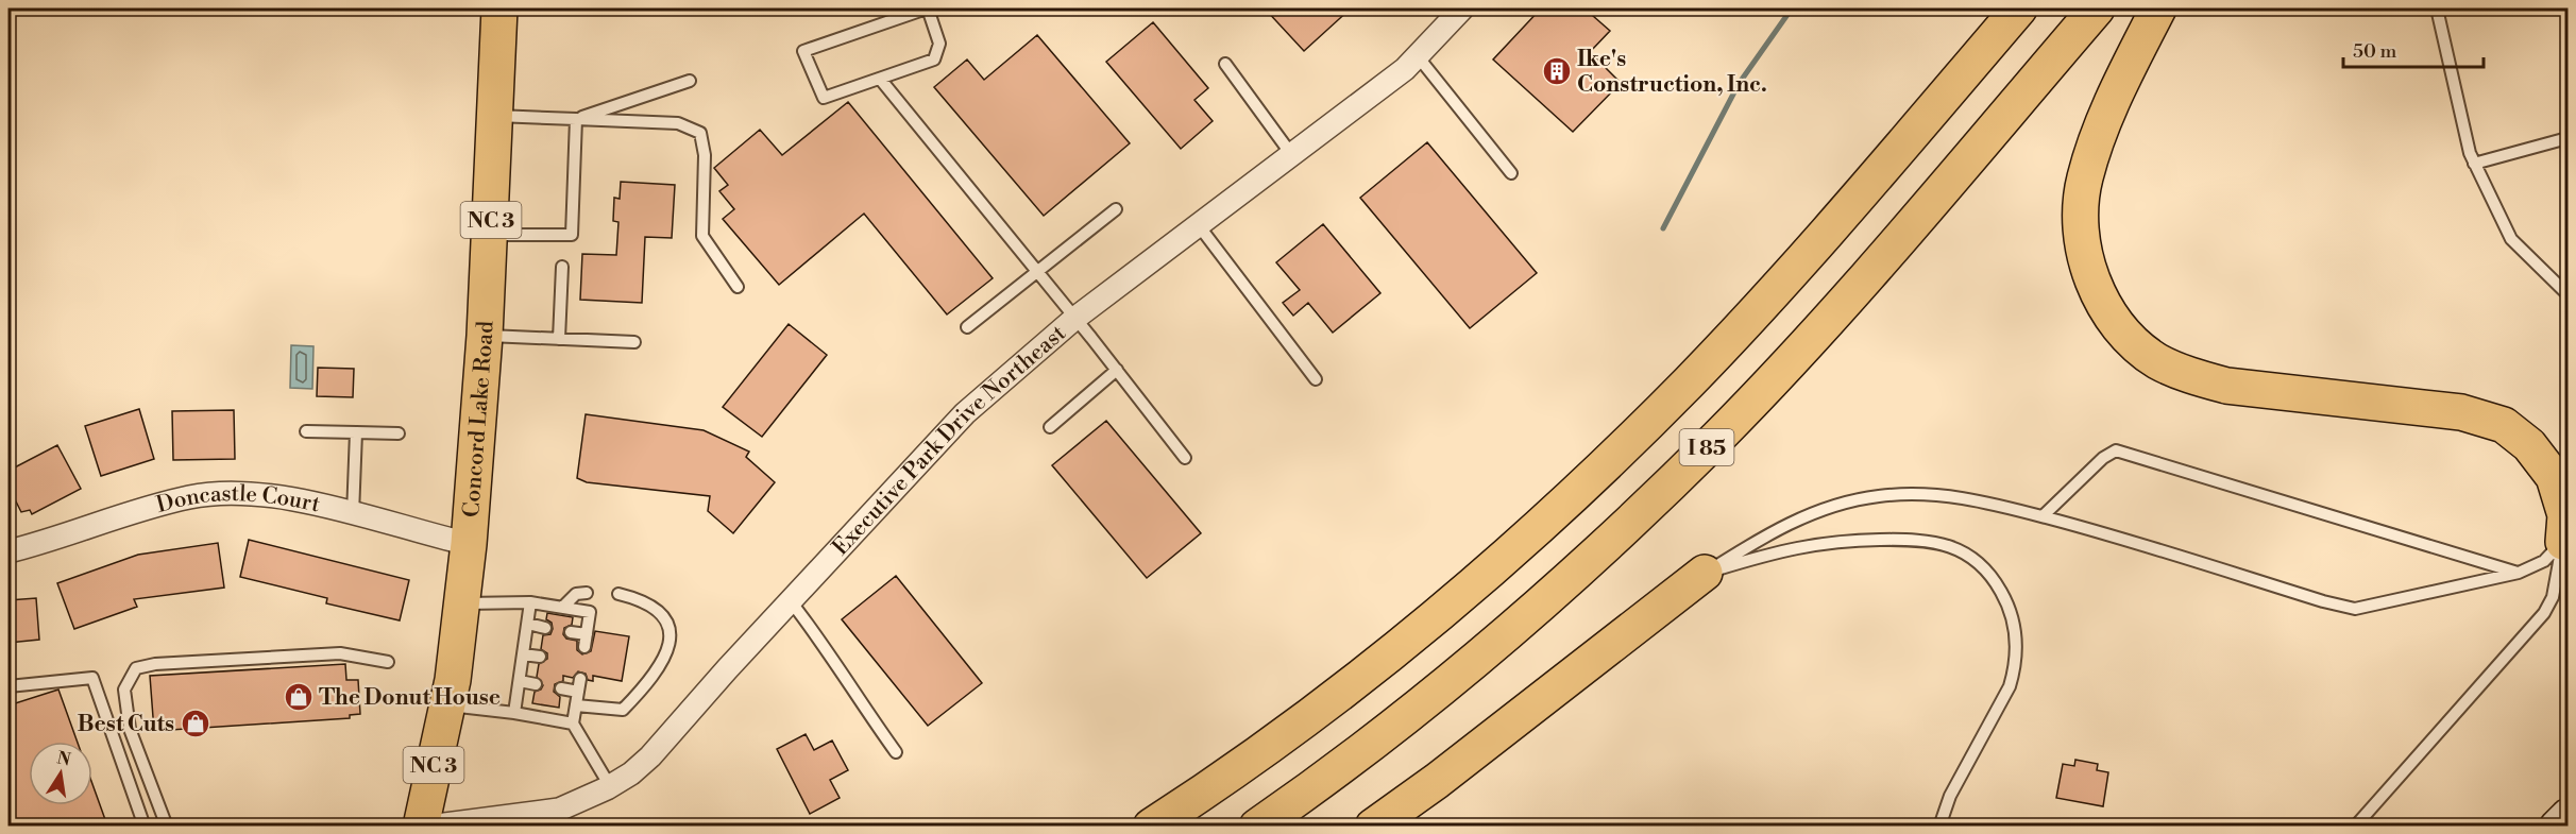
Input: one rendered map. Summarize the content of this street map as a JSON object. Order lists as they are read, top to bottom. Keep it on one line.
{"streets":{"main road":["NC 3","Concord Lake Road","I 85"],"street":["Executive Park Drive Northeast","Doncastle Court"]},"crossings":[["Concord Lake Road","Doncastle Court"]],"places":{"building":["Ike's Construction, Inc."],"shop":["The Donut House","Best Cuts"]},"scale_bar":"50 m","north":"top"}
